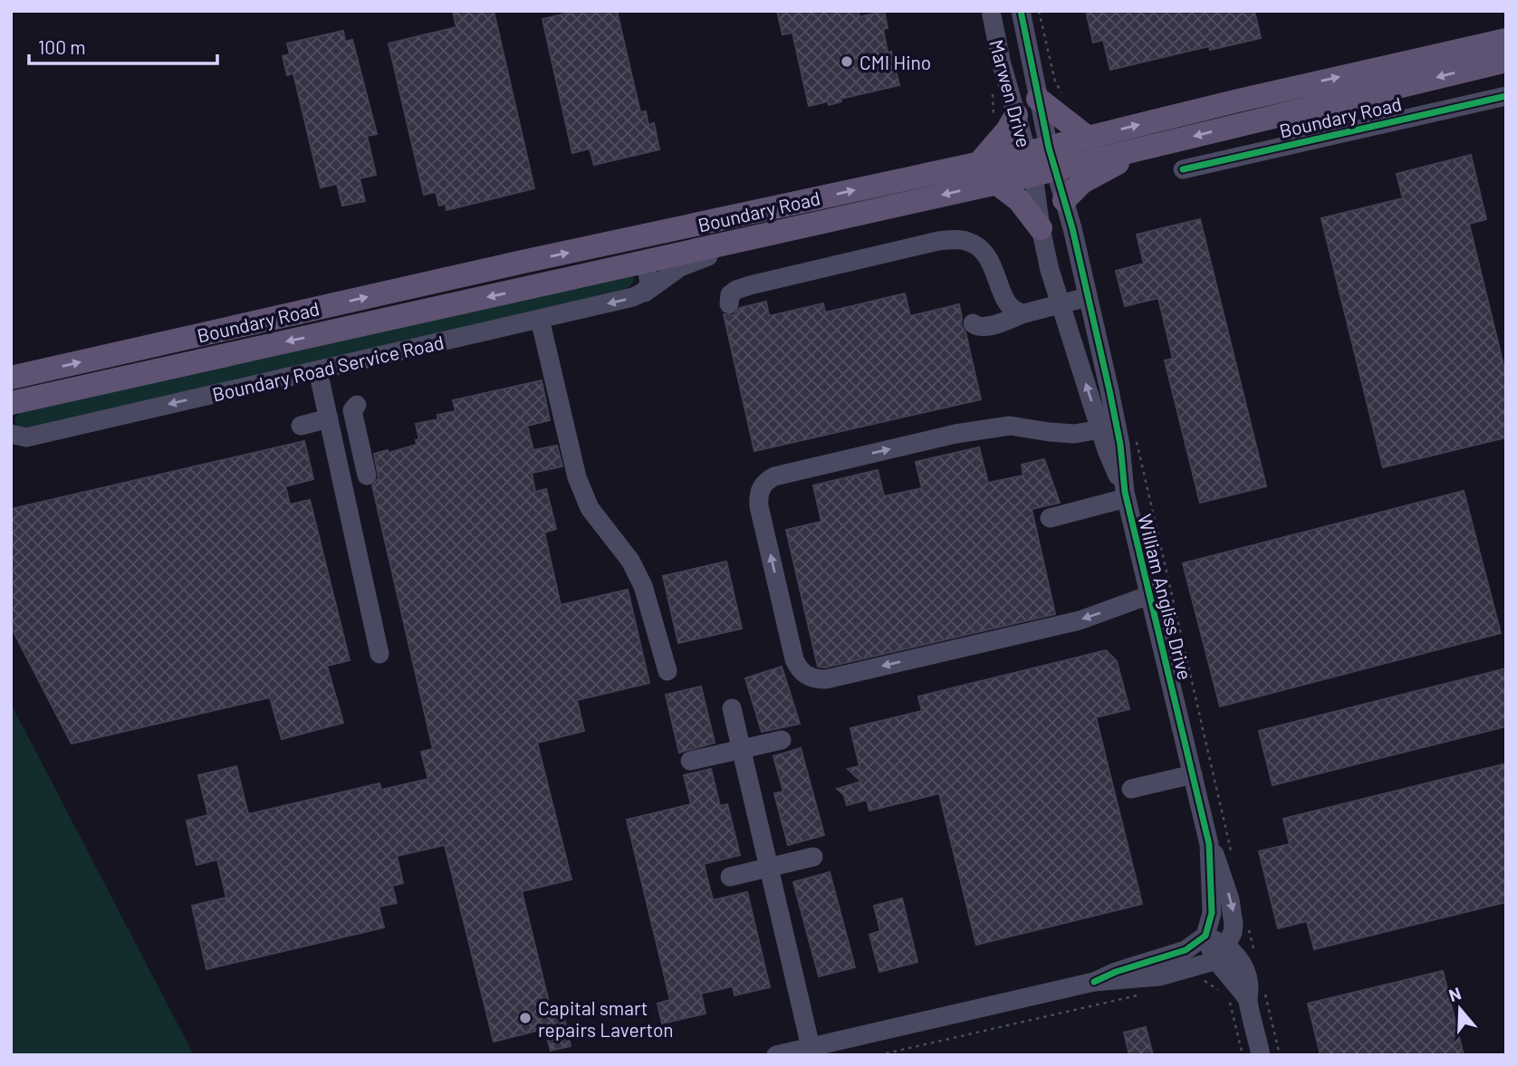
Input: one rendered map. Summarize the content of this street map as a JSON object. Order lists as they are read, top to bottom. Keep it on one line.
{"streets":{"main road":["Boundary Road"],"street":["Marwen Drive","Boundary Road Service Road","William Angliss Drive"]},"crossings":[["Marwen Drive","Boundary Road"],["Marwen Drive","William Angliss Drive"],["Boundary Road","Boundary Road Service Road"],["Boundary Road","William Angliss Drive"]],"one_way":["Boundary Road Service Road"],"places":["CMI Hino","Capital smart repairs Laverton"],"scale_bar":"100 m","north":"top"}
